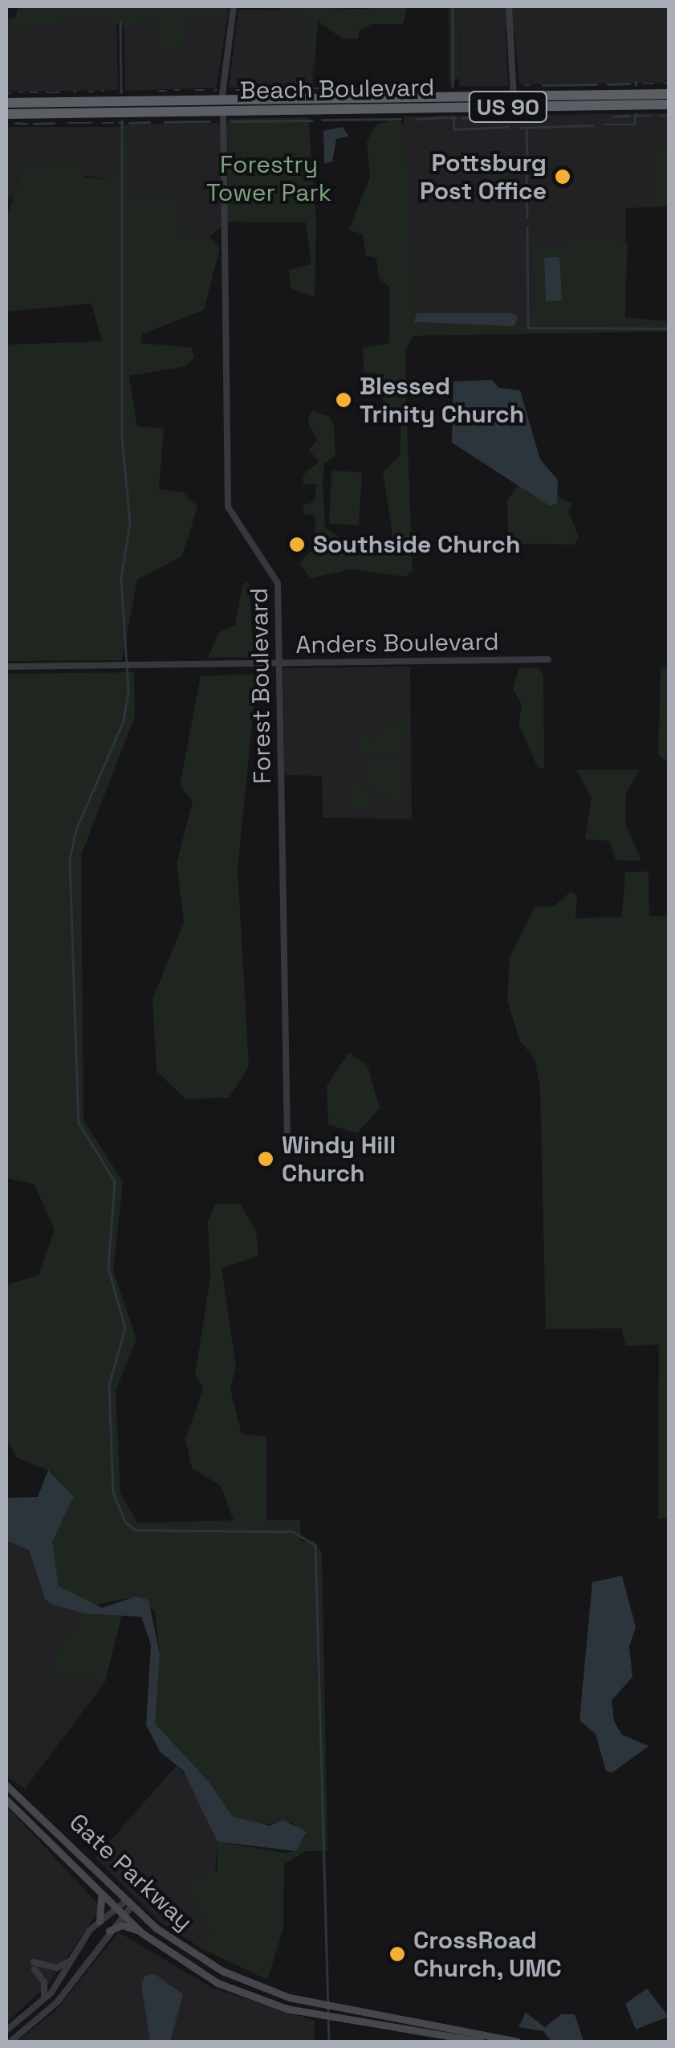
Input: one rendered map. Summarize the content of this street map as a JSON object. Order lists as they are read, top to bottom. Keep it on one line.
{"streets":{"highway":["Beach Boulevard","US 90"],"main road":["Gate Parkway"],"street":["Anders Boulevard","Forest Boulevard"]},"crossings":[["Beach Boulevard","US 90"],["Beach Boulevard","Forest Boulevard"],["US 90","Forest Boulevard"],["Anders Boulevard","Forest Boulevard"]],"parks":["Forestry Tower Park"],"places":["Pottsburg Post Office","Blessed Trinity Church","Southside Church","Windy Hill Church","CrossRoad Church, UMC"]}
